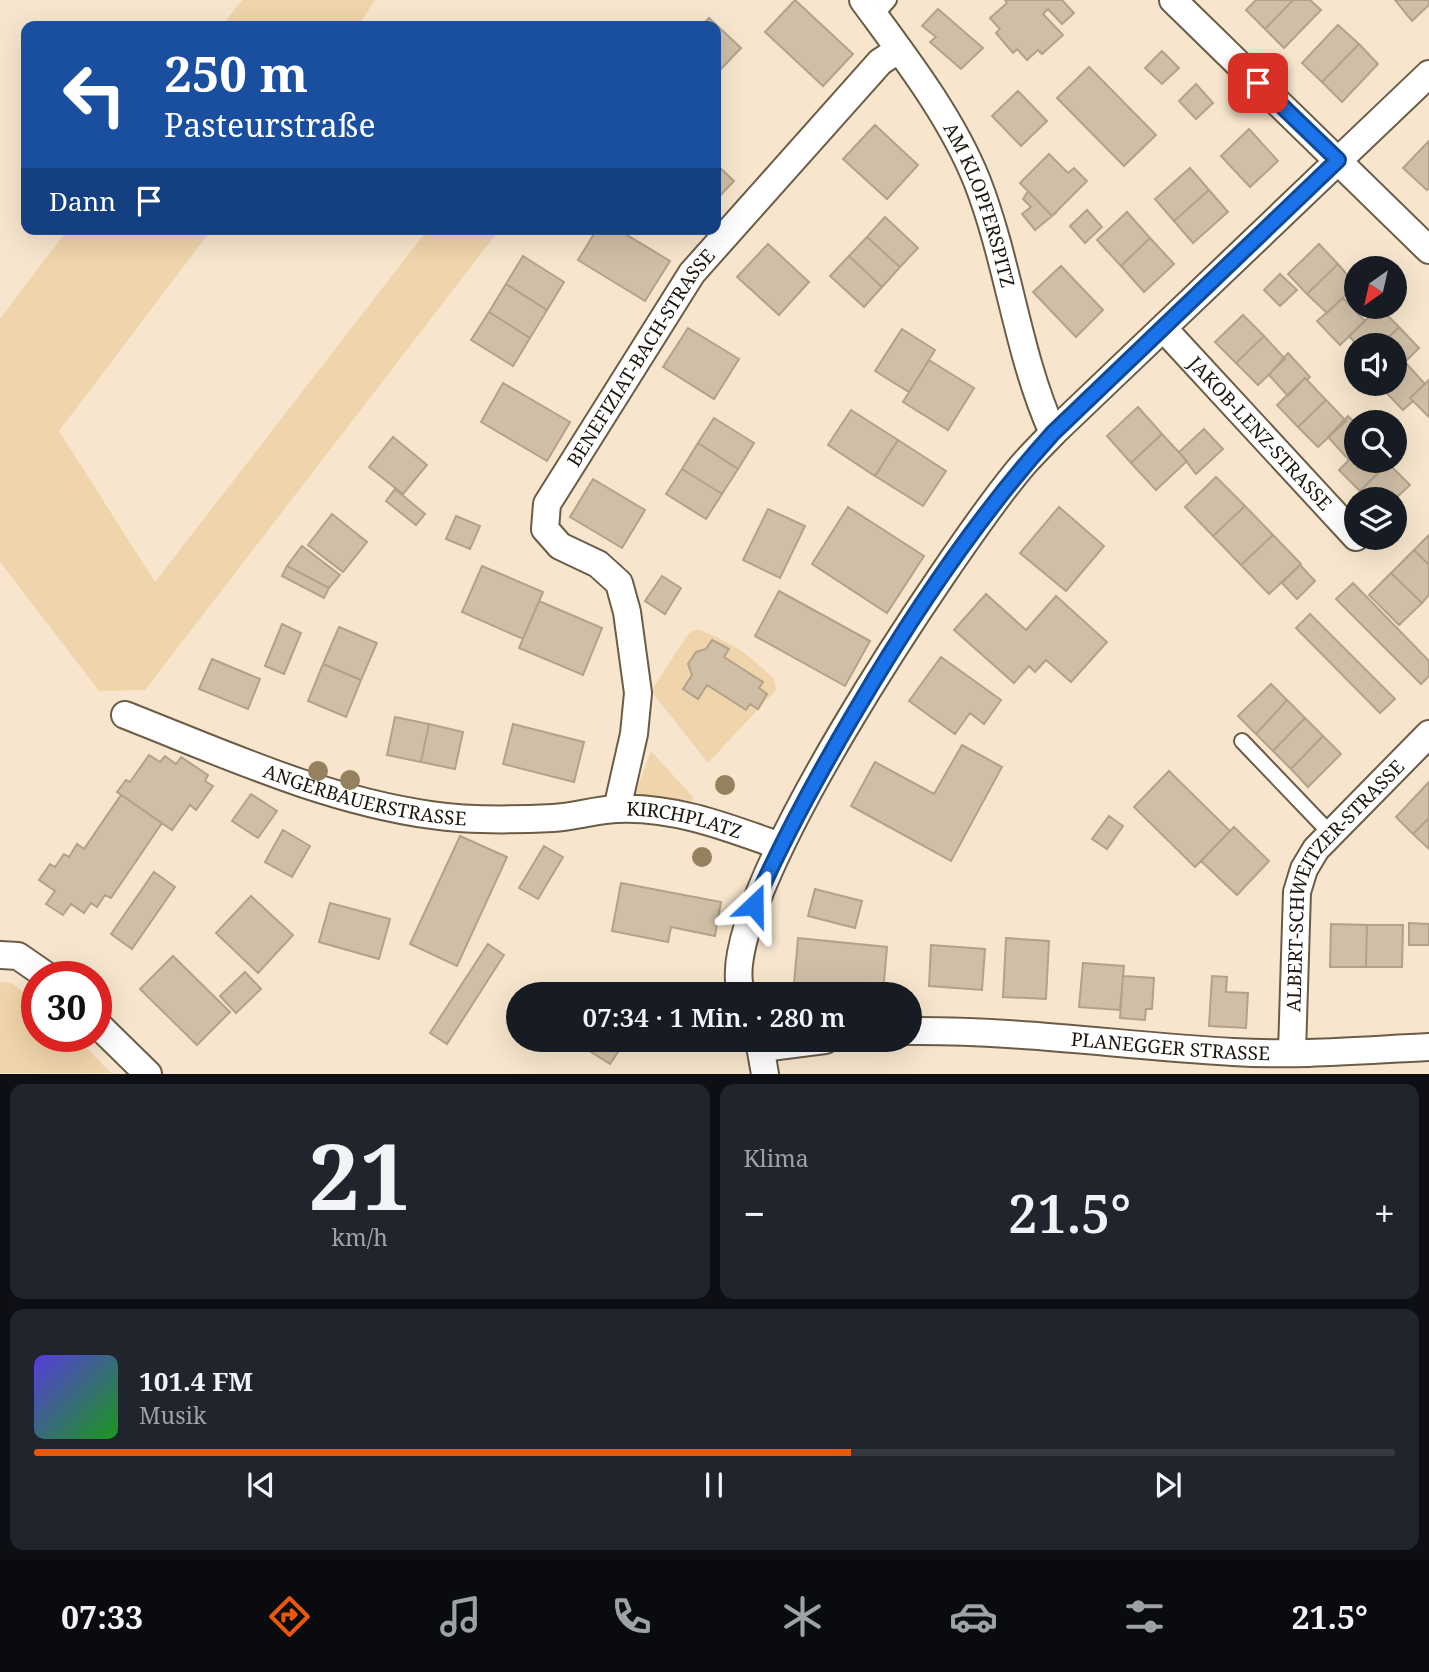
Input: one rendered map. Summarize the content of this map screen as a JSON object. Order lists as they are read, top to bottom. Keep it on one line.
{"streets":{"street":["AM KLOPFERSPITZ","BENEFIZIAT-BACH-STRASSE","JAKOB-LENZ-STRASSE","ANGERBAUERSTRASSE","KIRCHPLATZ","ALBERT-SCHWEITZER-STRASSE","PLANEGGER STRASSE"]},"crossings":[["AM KLOPFERSPITZ","BENEFIZIAT-BACH-STRASSE"],["BENEFIZIAT-BACH-STRASSE","KIRCHPLATZ"],["ANGERBAUERSTRASSE","KIRCHPLATZ"],["ALBERT-SCHWEITZER-STRASSE","PLANEGGER STRASSE"]],"north":"bottom left","page":{"turn":["250 m","Pasteurstraße"],"then":"Dann","limit":"30","trip":"07:34 · 1 Min. · 280 m","tile":[["21","km/h"],"Klima"],"heat":["−","21.5°","+"],"song":["101.4 FM","Musik"],"tabs":["07:33","21.5°"]}}
